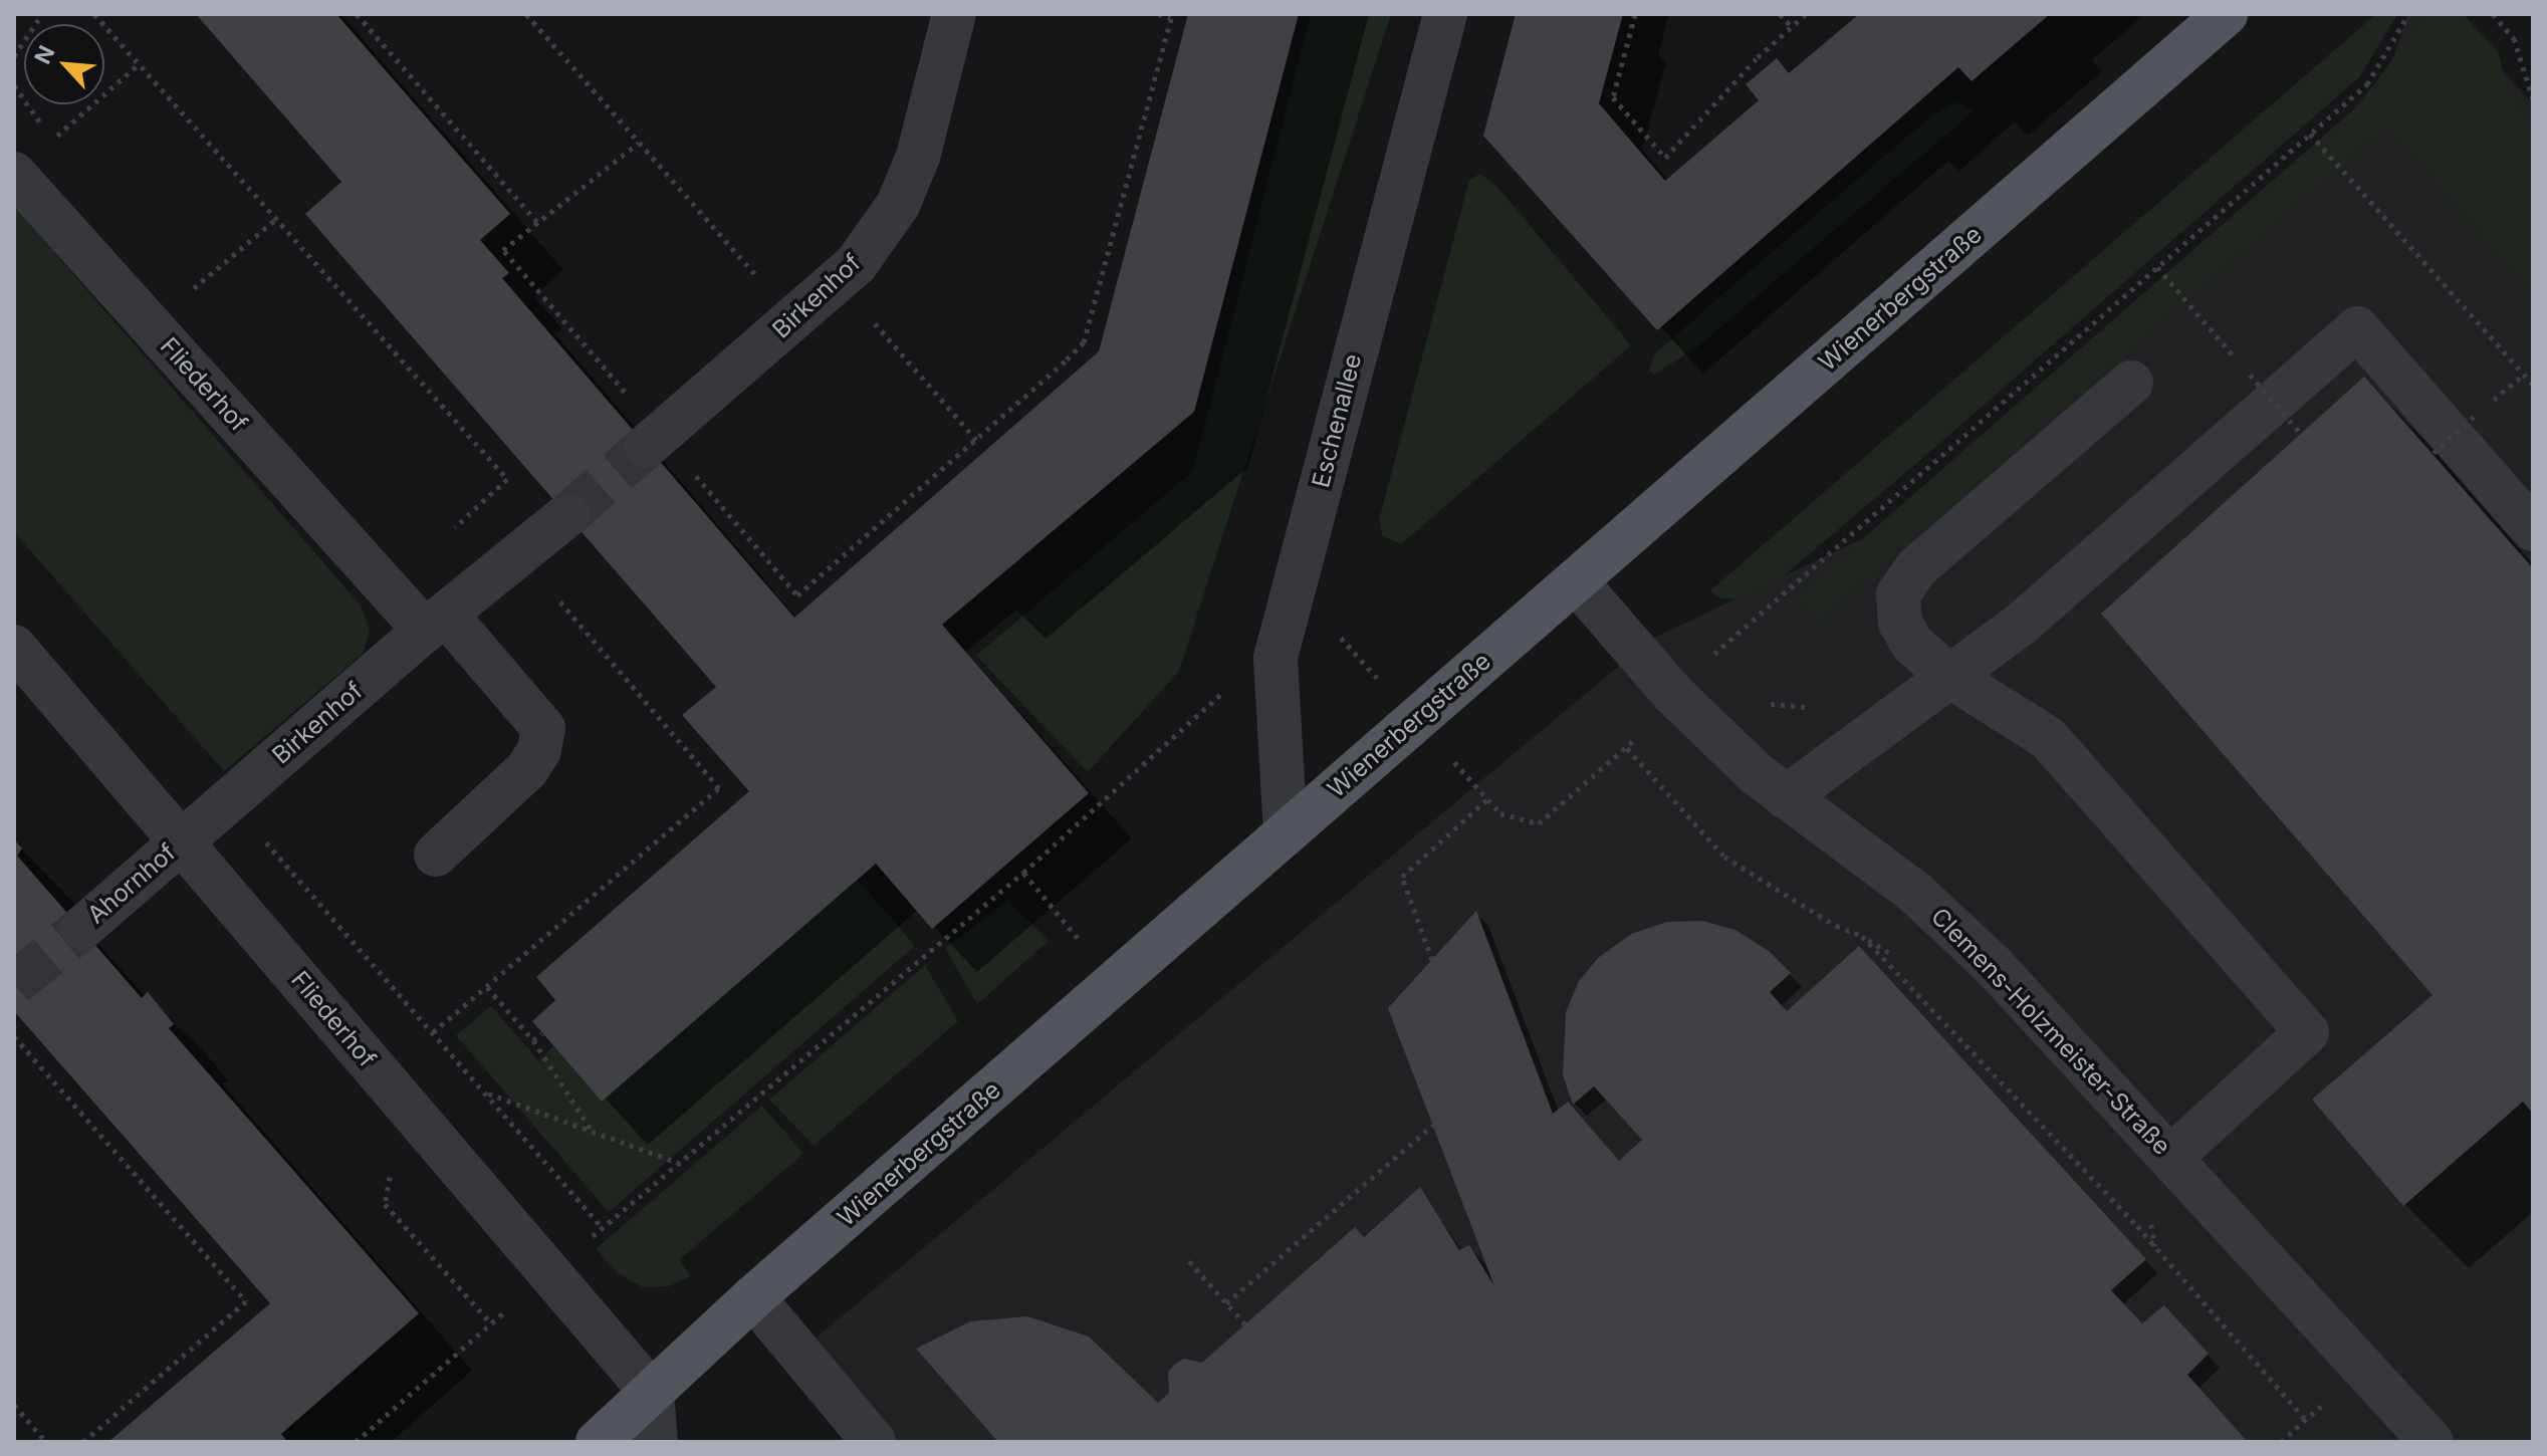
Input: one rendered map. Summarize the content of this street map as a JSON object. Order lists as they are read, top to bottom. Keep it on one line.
{"streets":{"main road":["Wienerbergstraße"],"street":["Birkenhof","Fliederhof","Eschenallee","Ahornhof","Clemens-Holzmeister-Straße"]},"crossings":[["Birkenhof","Fliederhof"],["Birkenhof","Ahornhof"],["Wienerbergstraße","Fliederhof"],["Wienerbergstraße","Eschenallee"],["Wienerbergstraße","Clemens-Holzmeister-Straße"],["Fliederhof","Ahornhof"]],"north":"top left"}
